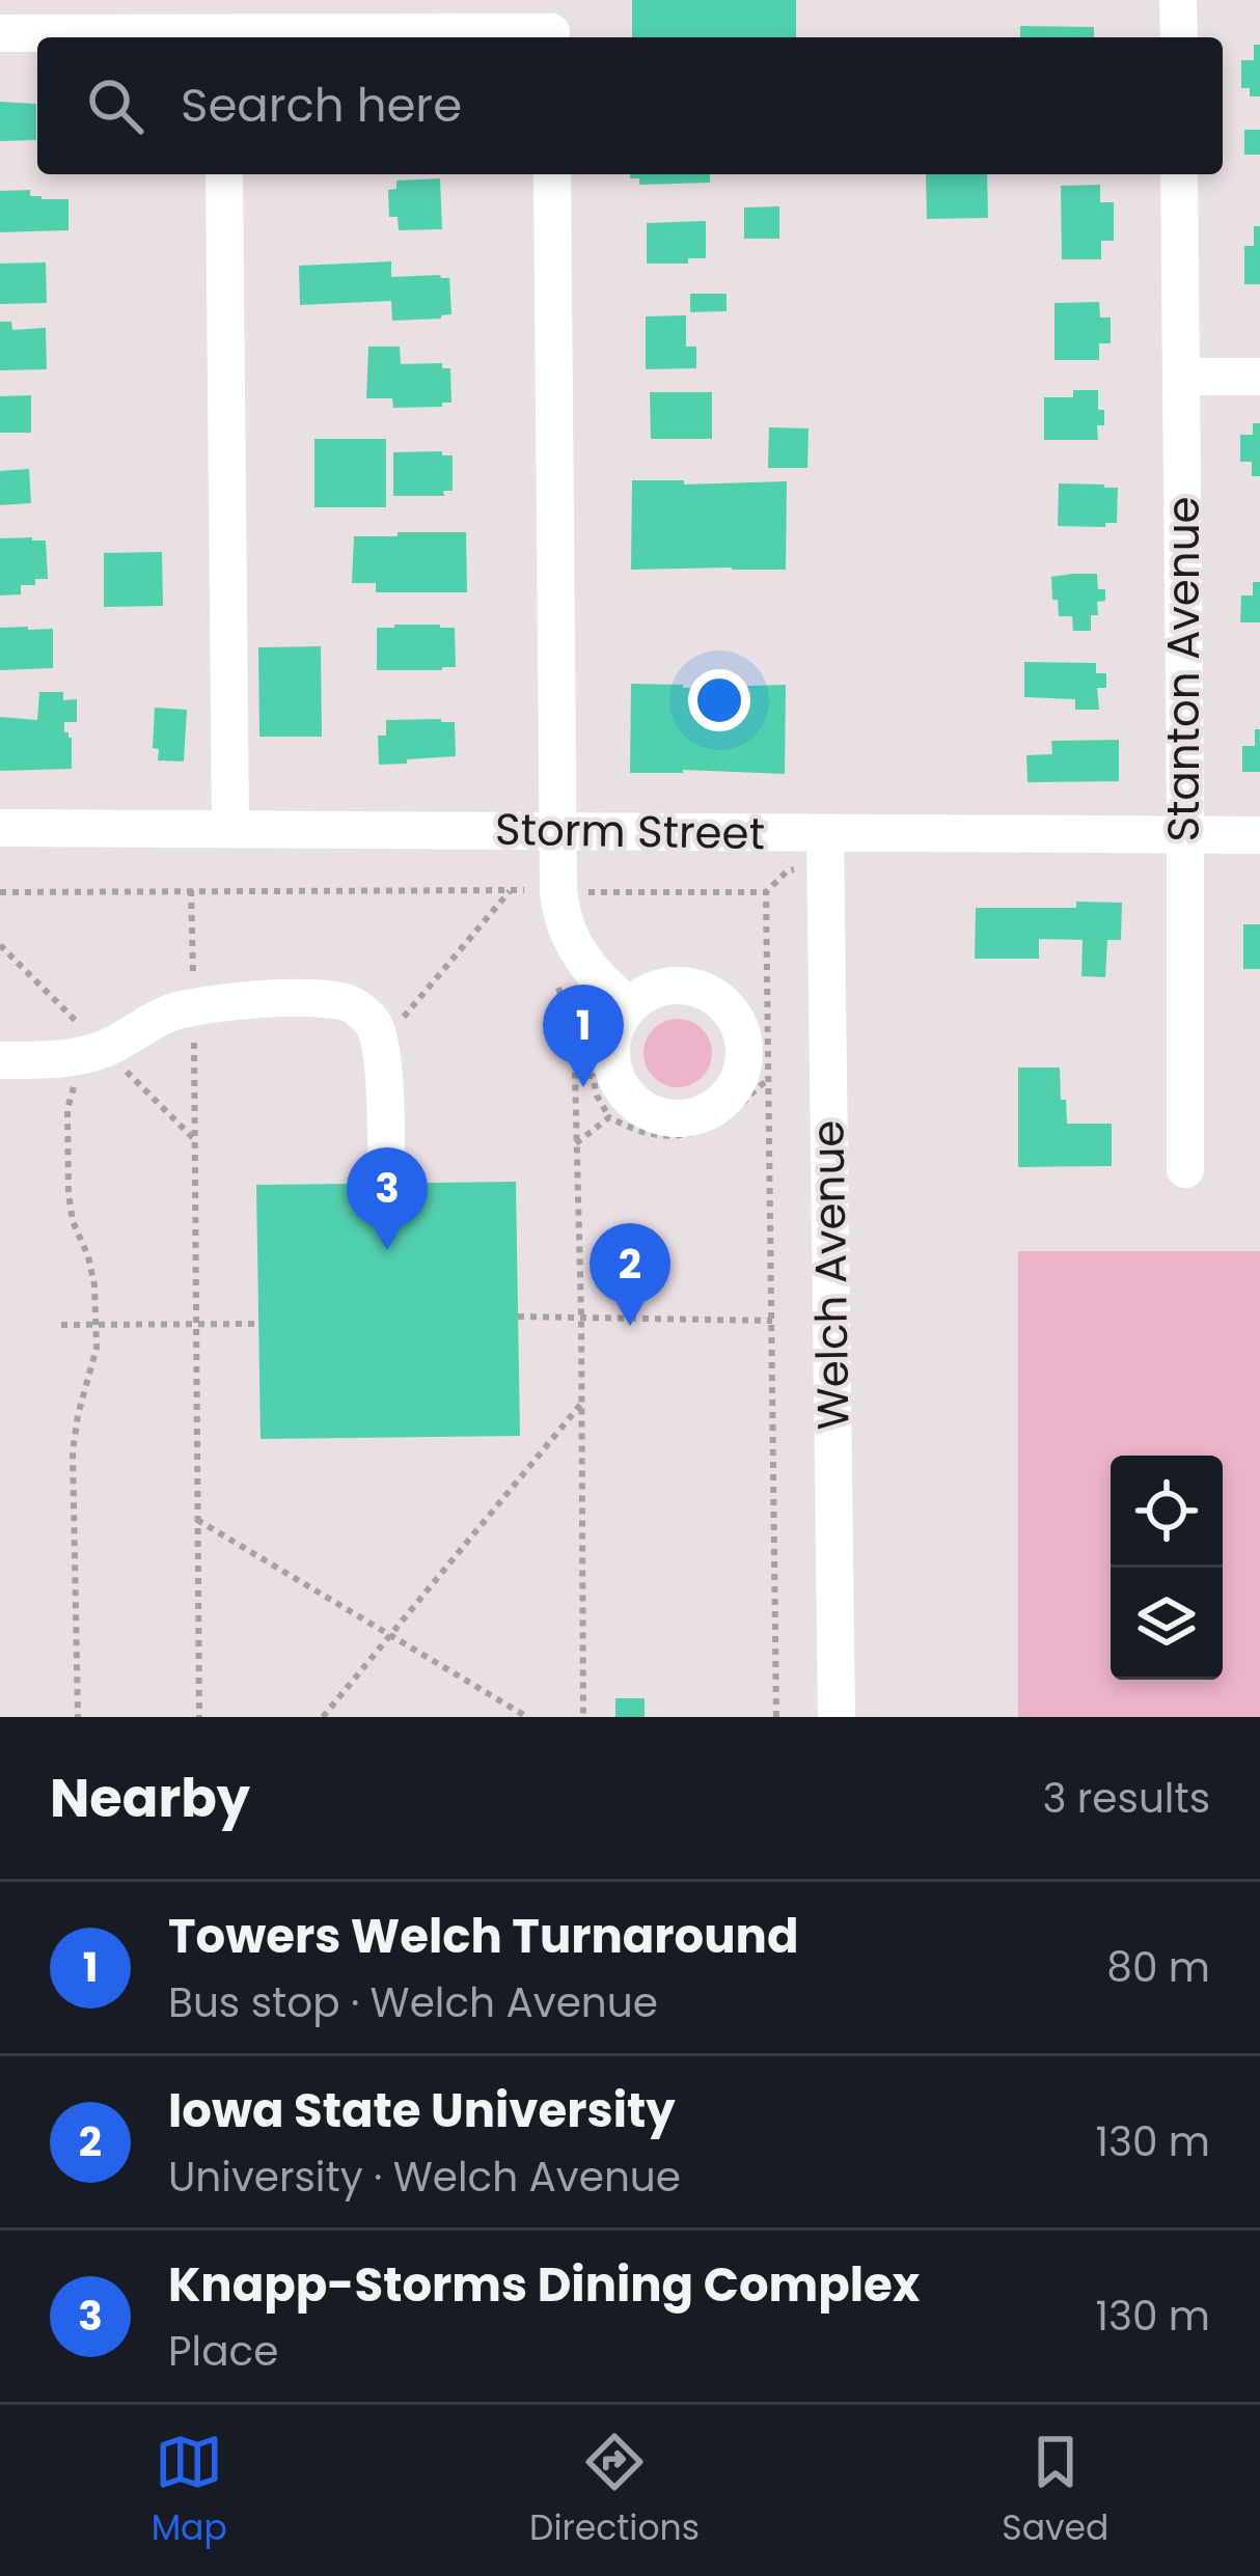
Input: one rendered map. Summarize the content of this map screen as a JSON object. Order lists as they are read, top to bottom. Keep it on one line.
{"streets":{"street":["Stanton Avenue","Storm Street","Welch Avenue"]},"crossings":[["Stanton Avenue","Storm Street"],["Storm Street","Welch Avenue"]],"page":{"search":"Search here","pins":["1","3","2"],"heading":["Nearby","3 results"],"list":[{"mark":"1","name":"Towers Welch Turnaround","note":"Bus stop · Welch Avenue","value":"80 m"},{"mark":"2","name":"Iowa State University","note":"University · Welch Avenue","value":"130 m"},{"mark":"3","name":"Knapp-Storms Dining Complex","note":"Place","value":"130 m"}],"nav":["Map","Directions","Saved"]}}
